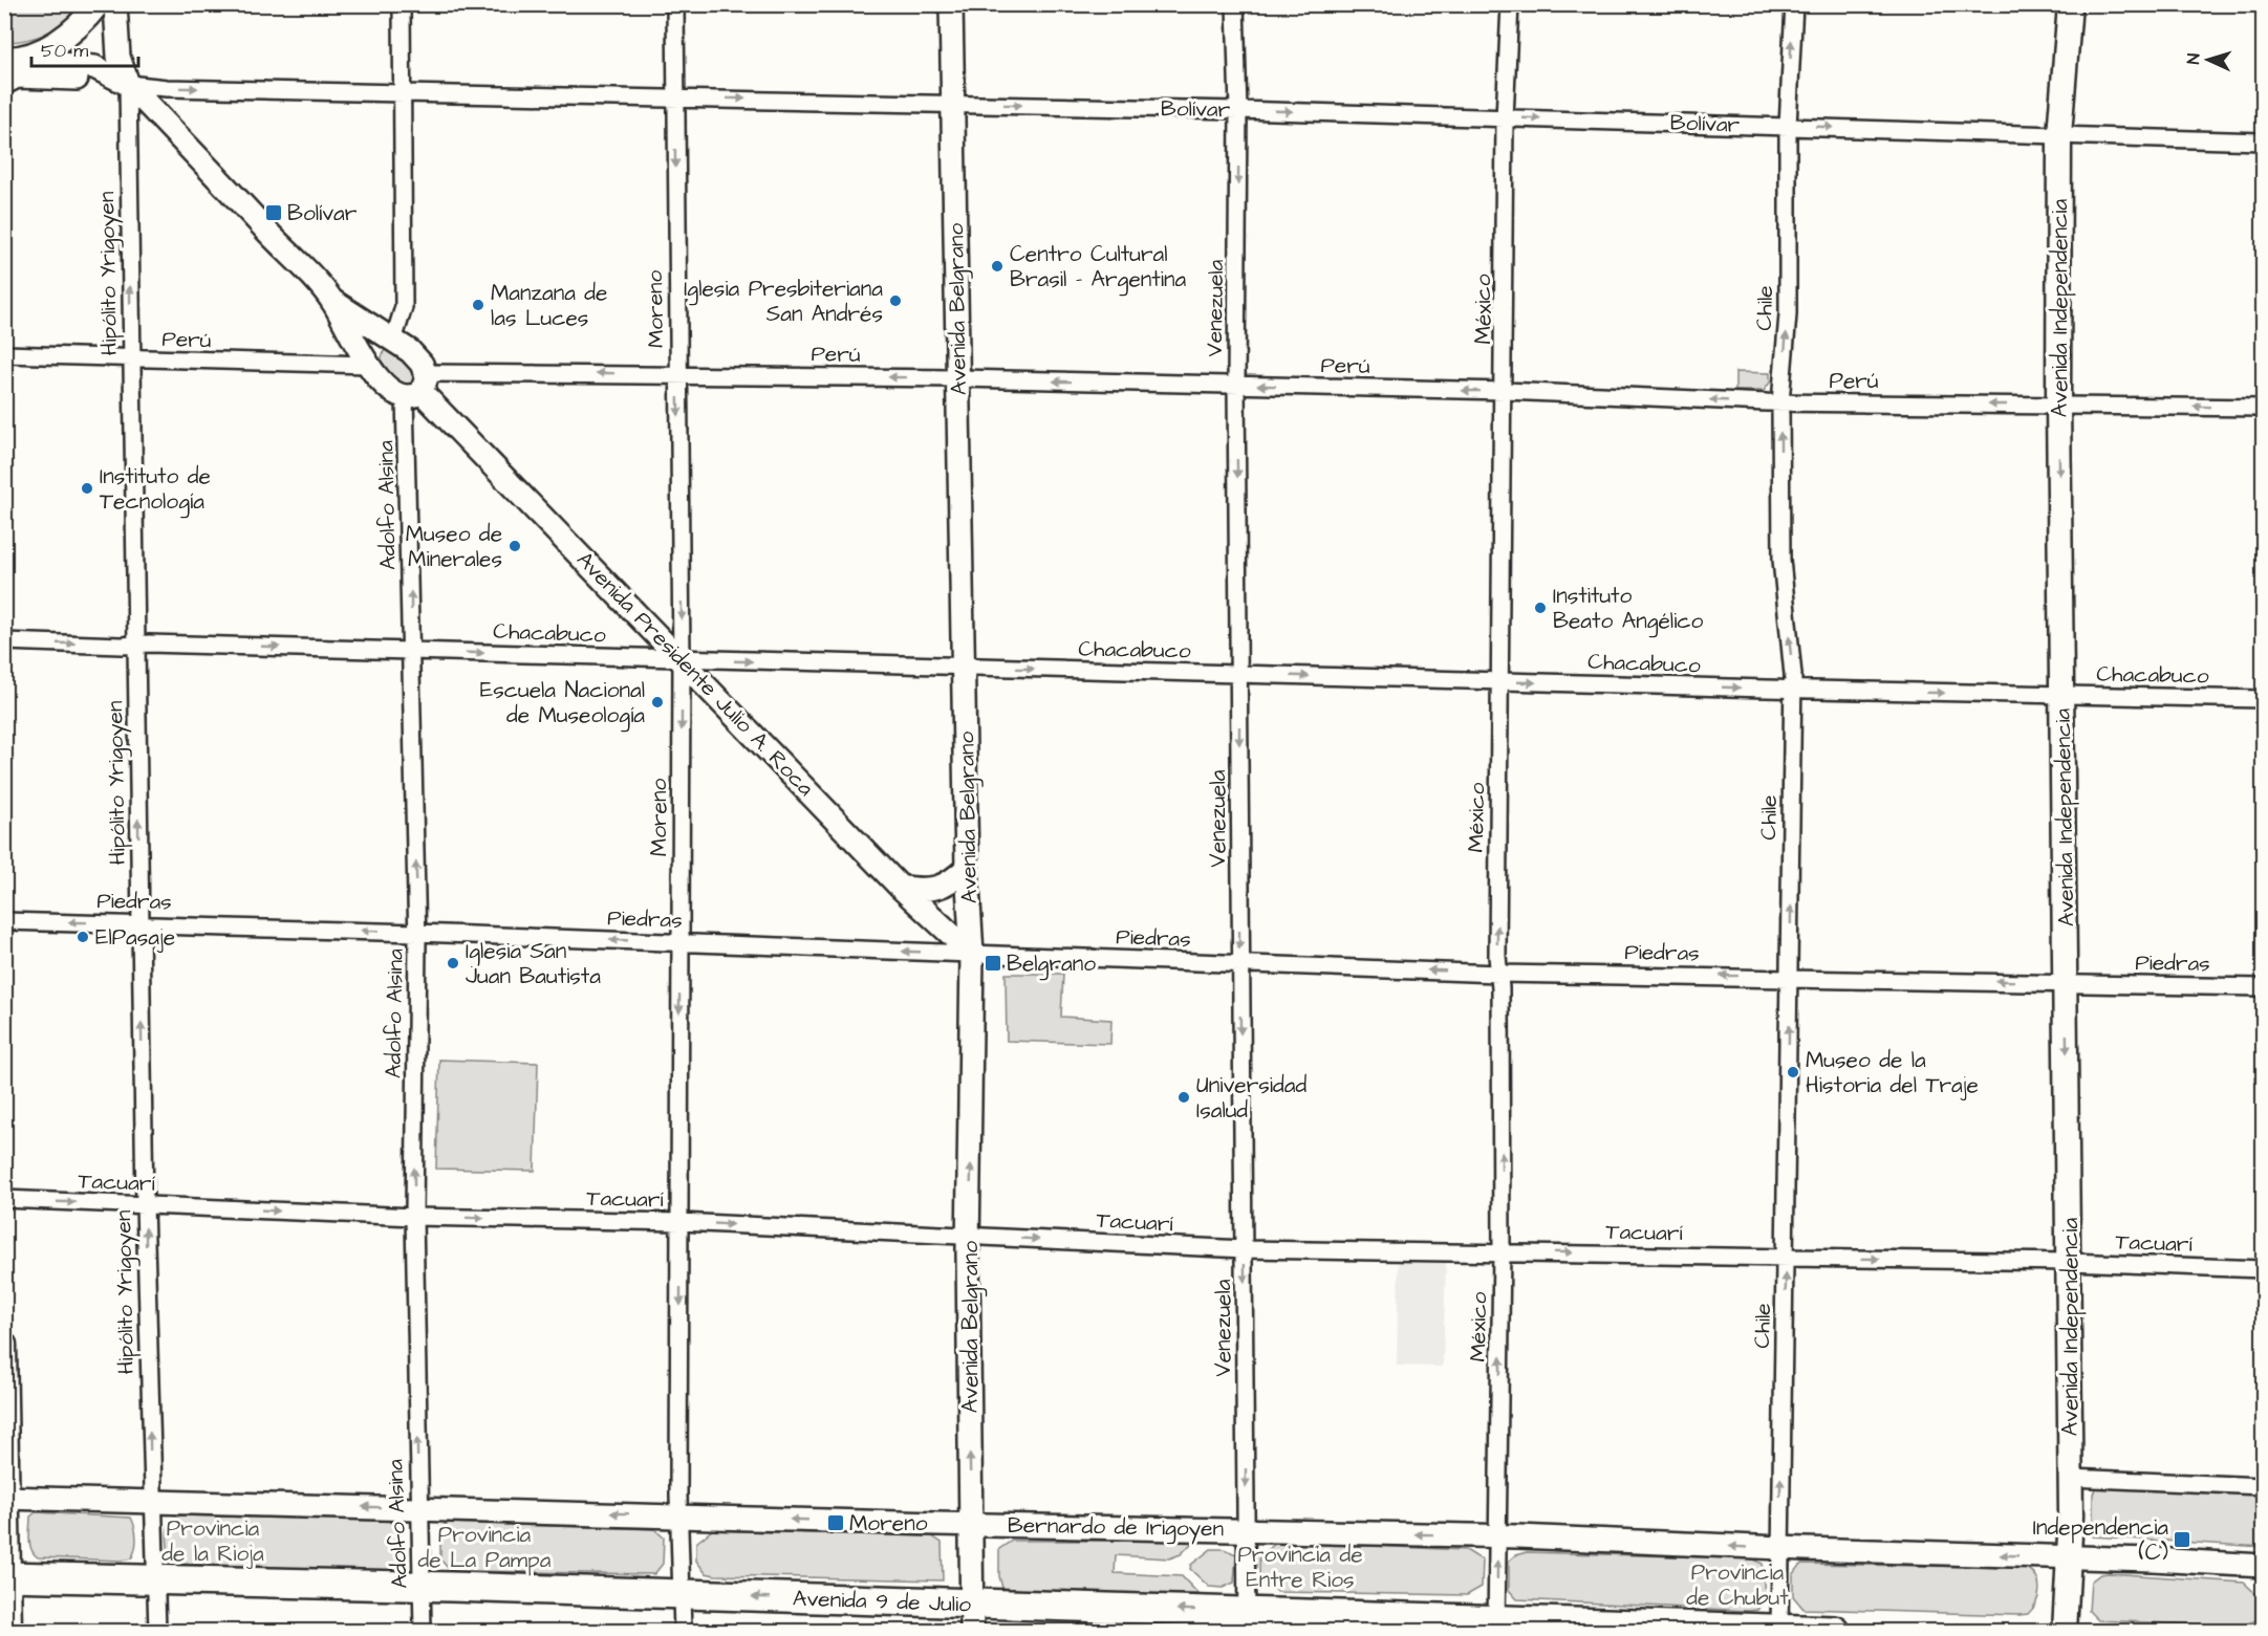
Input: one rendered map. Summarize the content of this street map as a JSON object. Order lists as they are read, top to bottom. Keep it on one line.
{"streets":{"highway":["Avenida 9 de Julio"],"main road":["Bolívar","Avenida Independencia","Avenida Belgrano","Avenida Presidente Julio A. Roca","Bernardo de Irigoyen"],"street":["Hipólito Yrigoyen","Venezuela","Chile","Moreno","México","Perú","Adolfo Alsina","Chacabuco","Piedras","Tacuarí"]},"crossings":[["Bolívar","Hipólito Yrigoyen"],["Bolívar","Venezuela"],["Bolívar","Chile"],["Bolívar","Avenida Independencia"],["Bolívar","Moreno"],["Bolívar","Avenida Belgrano"],["Bolívar","México"],["Bolívar","Avenida Presidente Julio A. Roca"],["Hipólito Yrigoyen","Perú"],["Hipólito Yrigoyen","Chacabuco"],["Hipólito Yrigoyen","Avenida Presidente Julio A. Roca"],["Hipólito Yrigoyen","Piedras"],["Hipólito Yrigoyen","Tacuarí"],["Hipólito Yrigoyen","Bernardo de Irigoyen"],["Hipólito Yrigoyen","Avenida 9 de Julio"],["Venezuela","Perú"],["Venezuela","Chacabuco"],["Venezuela","Piedras"],["Venezuela","Tacuarí"],["Venezuela","Bernardo de Irigoyen"],["Venezuela","Avenida 9 de Julio"],["Chile","Perú"],["Chile","Chacabuco"],["Chile","Piedras"],["Chile","Tacuarí"],["Chile","Bernardo de Irigoyen"],["Chile","Avenida 9 de Julio"],["Avenida Independencia","Perú"],["Avenida Independencia","Chacabuco"],["Avenida Independencia","Piedras"],["Avenida Independencia","Tacuarí"],["Avenida Independencia","Bernardo de Irigoyen"],["Moreno","Perú"],["Moreno","Chacabuco"],["Moreno","Avenida Presidente Julio A. Roca"],["Moreno","Piedras"],["Moreno","Tacuarí"],["Moreno","Bernardo de Irigoyen"],["Moreno","Avenida 9 de Julio"],["Avenida Belgrano","Perú"],["Avenida Belgrano","Chacabuco"],["Avenida Belgrano","Avenida Presidente Julio A. Roca"],["Avenida Belgrano","Piedras"],["Avenida Belgrano","Tacuarí"],["Avenida Belgrano","Bernardo de Irigoyen"],["Avenida Belgrano","Avenida 9 de Julio"],["México","Perú"],["México","Chacabuco"],["México","Piedras"],["México","Tacuarí"],["México","Bernardo de Irigoyen"],["México","Avenida 9 de Julio"],["Perú","Adolfo Alsina"],["Perú","Avenida Presidente Julio A. Roca"],["Adolfo Alsina","Chacabuco"],["Adolfo Alsina","Avenida Presidente Julio A. Roca"],["Adolfo Alsina","Piedras"],["Adolfo Alsina","Tacuarí"],["Adolfo Alsina","Bernardo de Irigoyen"],["Adolfo Alsina","Avenida 9 de Julio"],["Chacabuco","Avenida Presidente Julio A. Roca"],["Avenida Presidente Julio A. Roca","Piedras"]],"one_way":["Bolívar","Hipólito Yrigoyen","Venezuela","Chile","Avenida Independencia","Moreno","Avenida Belgrano","México","Perú","Adolfo Alsina","Chacabuco","Piedras","Tacuarí","Bernardo de Irigoyen"],"parks":["Provincia de la Rioja","Provincia de La Pampa","Provincia de Entre Rios","Provincia de Chubut"],"places":{"transit":["Bolívar","Belgrano","Moreno","Independencia (C)"],"other":["Centro Cultural Brasil - Argentina","Iglesia Presbiteriana San Andrés","Manzana de las Luces","Instituto de Tecnología","Museo de Minerales","Instituto Beato Angélico","Escuela Nacional de Museología","ElPasaje","Iglesia San Juan Bautista","Museo de la Historia del Traje","Universidad Isalud"]},"scale_bar":"50 m","north":"left"}
